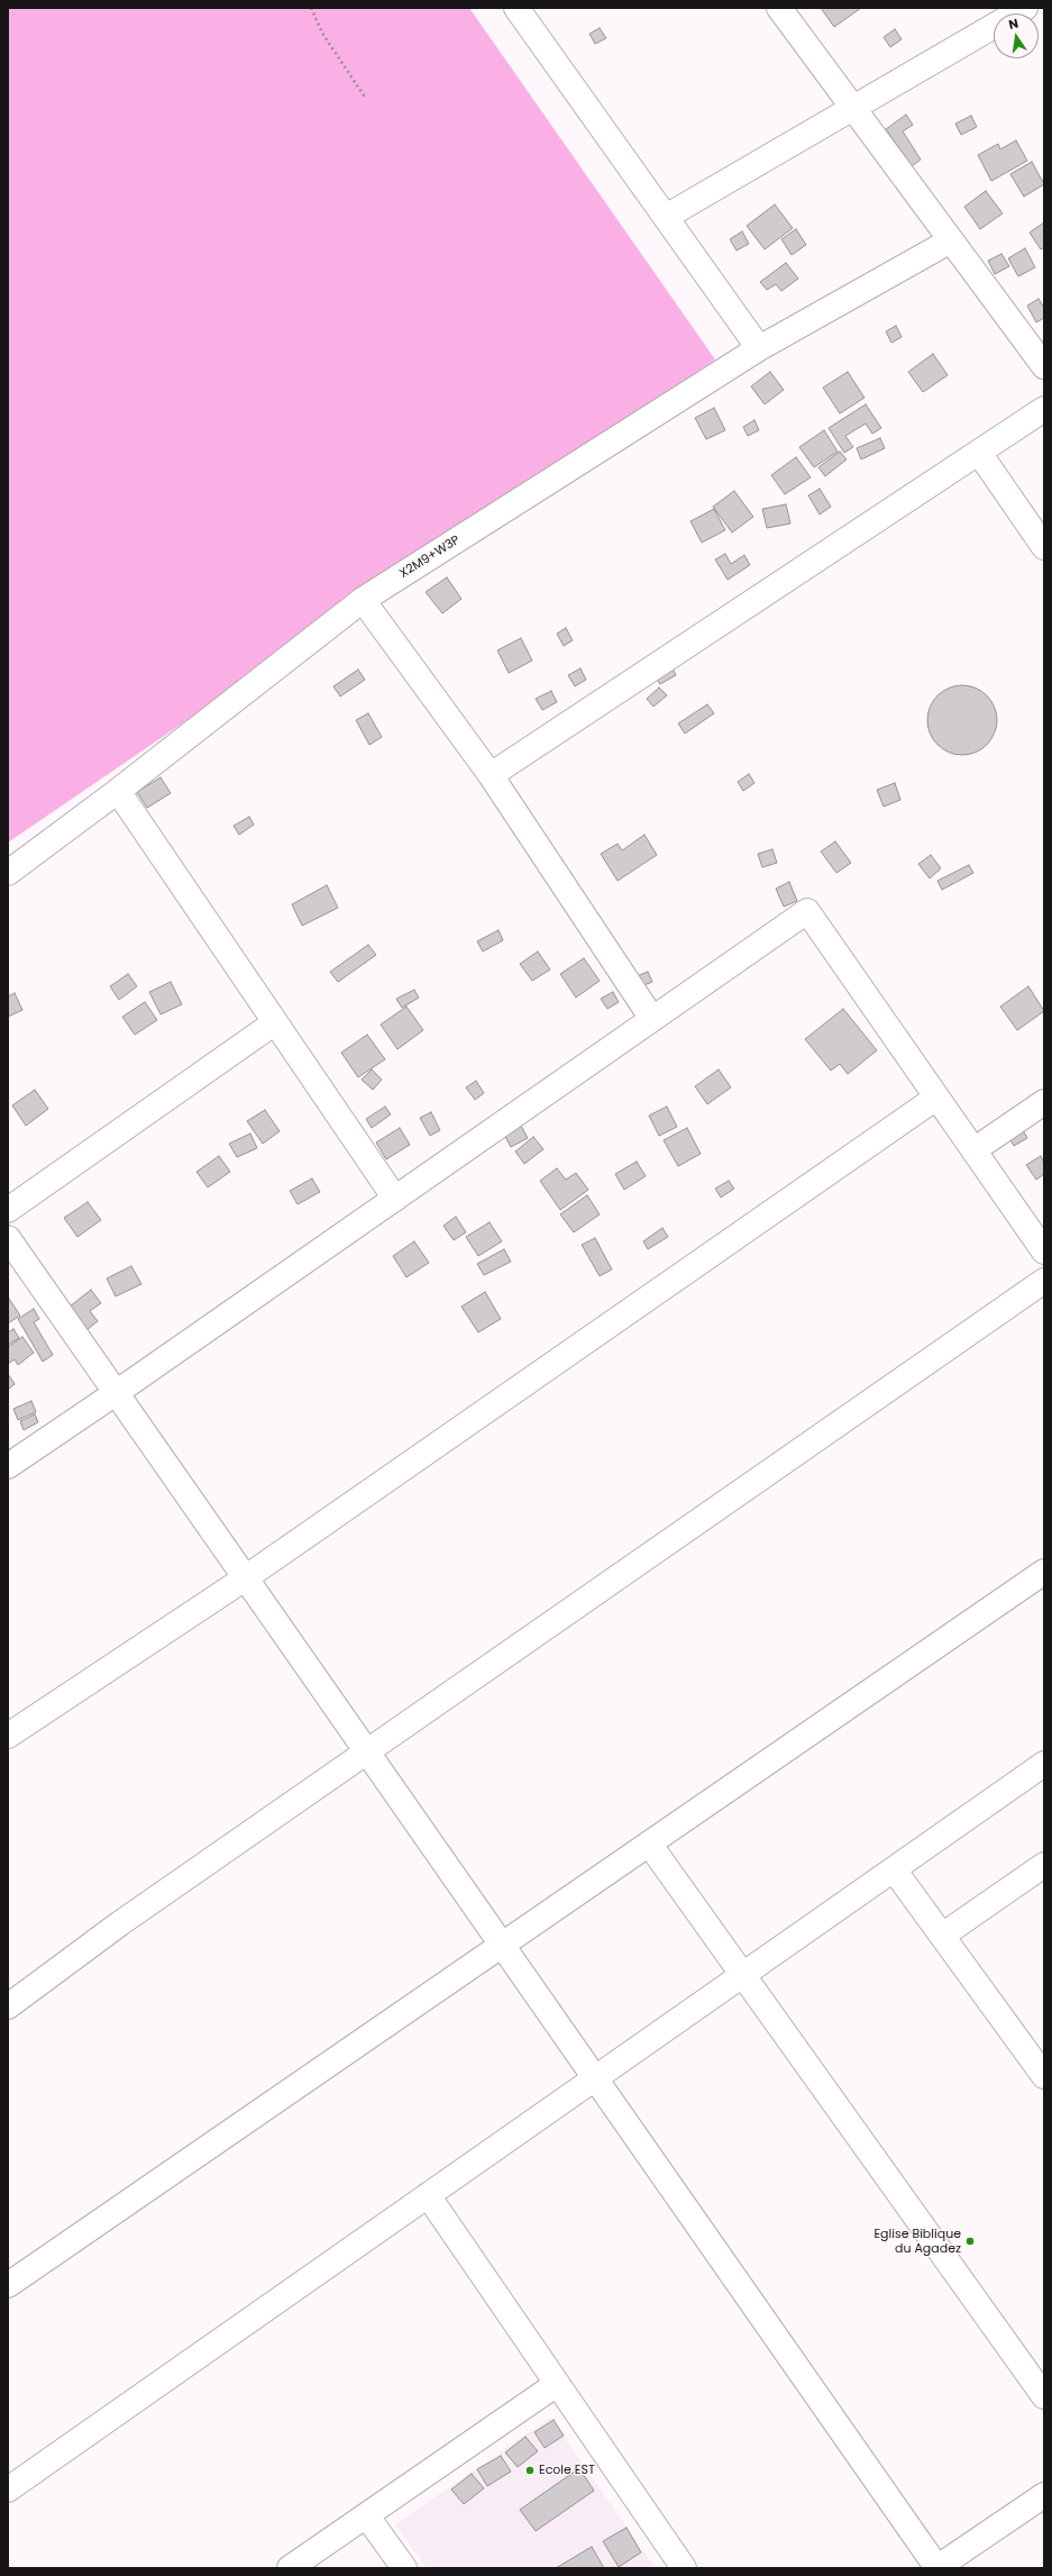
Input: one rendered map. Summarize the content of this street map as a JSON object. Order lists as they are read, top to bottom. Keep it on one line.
{"streets":{"street":["X2M9+W3P"]},"places":["Eglise Biblique du Agadez","Ecole EST"],"north":"top"}
